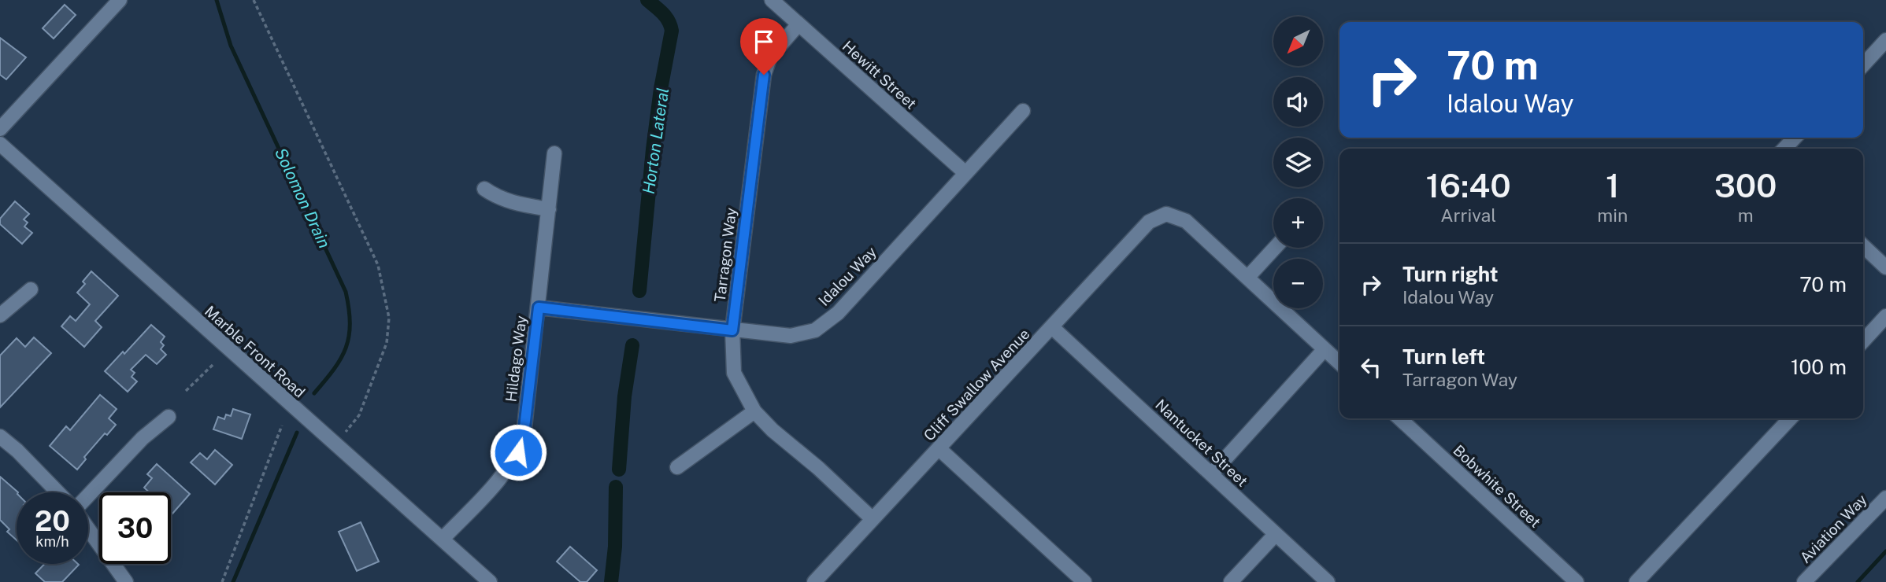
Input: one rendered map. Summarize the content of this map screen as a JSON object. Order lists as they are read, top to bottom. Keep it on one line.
{"streets":{"street":["Hewitt Street","Tarragon Way","Idalou Way","Marble Front Road","Hildago Way","Cliff Swallow Avenue","Nantucket Street","Bobwhite Street","Aviation Way"]},"crossings":[["Hewitt Street","Tarragon Way"],["Hewitt Street","Idalou Way"],["Tarragon Way","Idalou Way"],["Tarragon Way","Cliff Swallow Avenue"],["Idalou Way","Hildago Way"],["Marble Front Road","Hildago Way"],["Cliff Swallow Avenue","Nantucket Street"]],"water":["Horton Lateral","Solomon Drain"],"north":"bottom left","page":{"map_buttons":["+","−"],"turn":["70 m","Idalou Way"],"eta":["16:40","Arrival","1","min","300","m"],"list":[{"name":"Turn right","note":"Idalou Way","value":"70 m"},{"name":"Turn left","note":"Tarragon Way","value":"100 m"}],"speed":"20 km/h","limit":"30"}}
